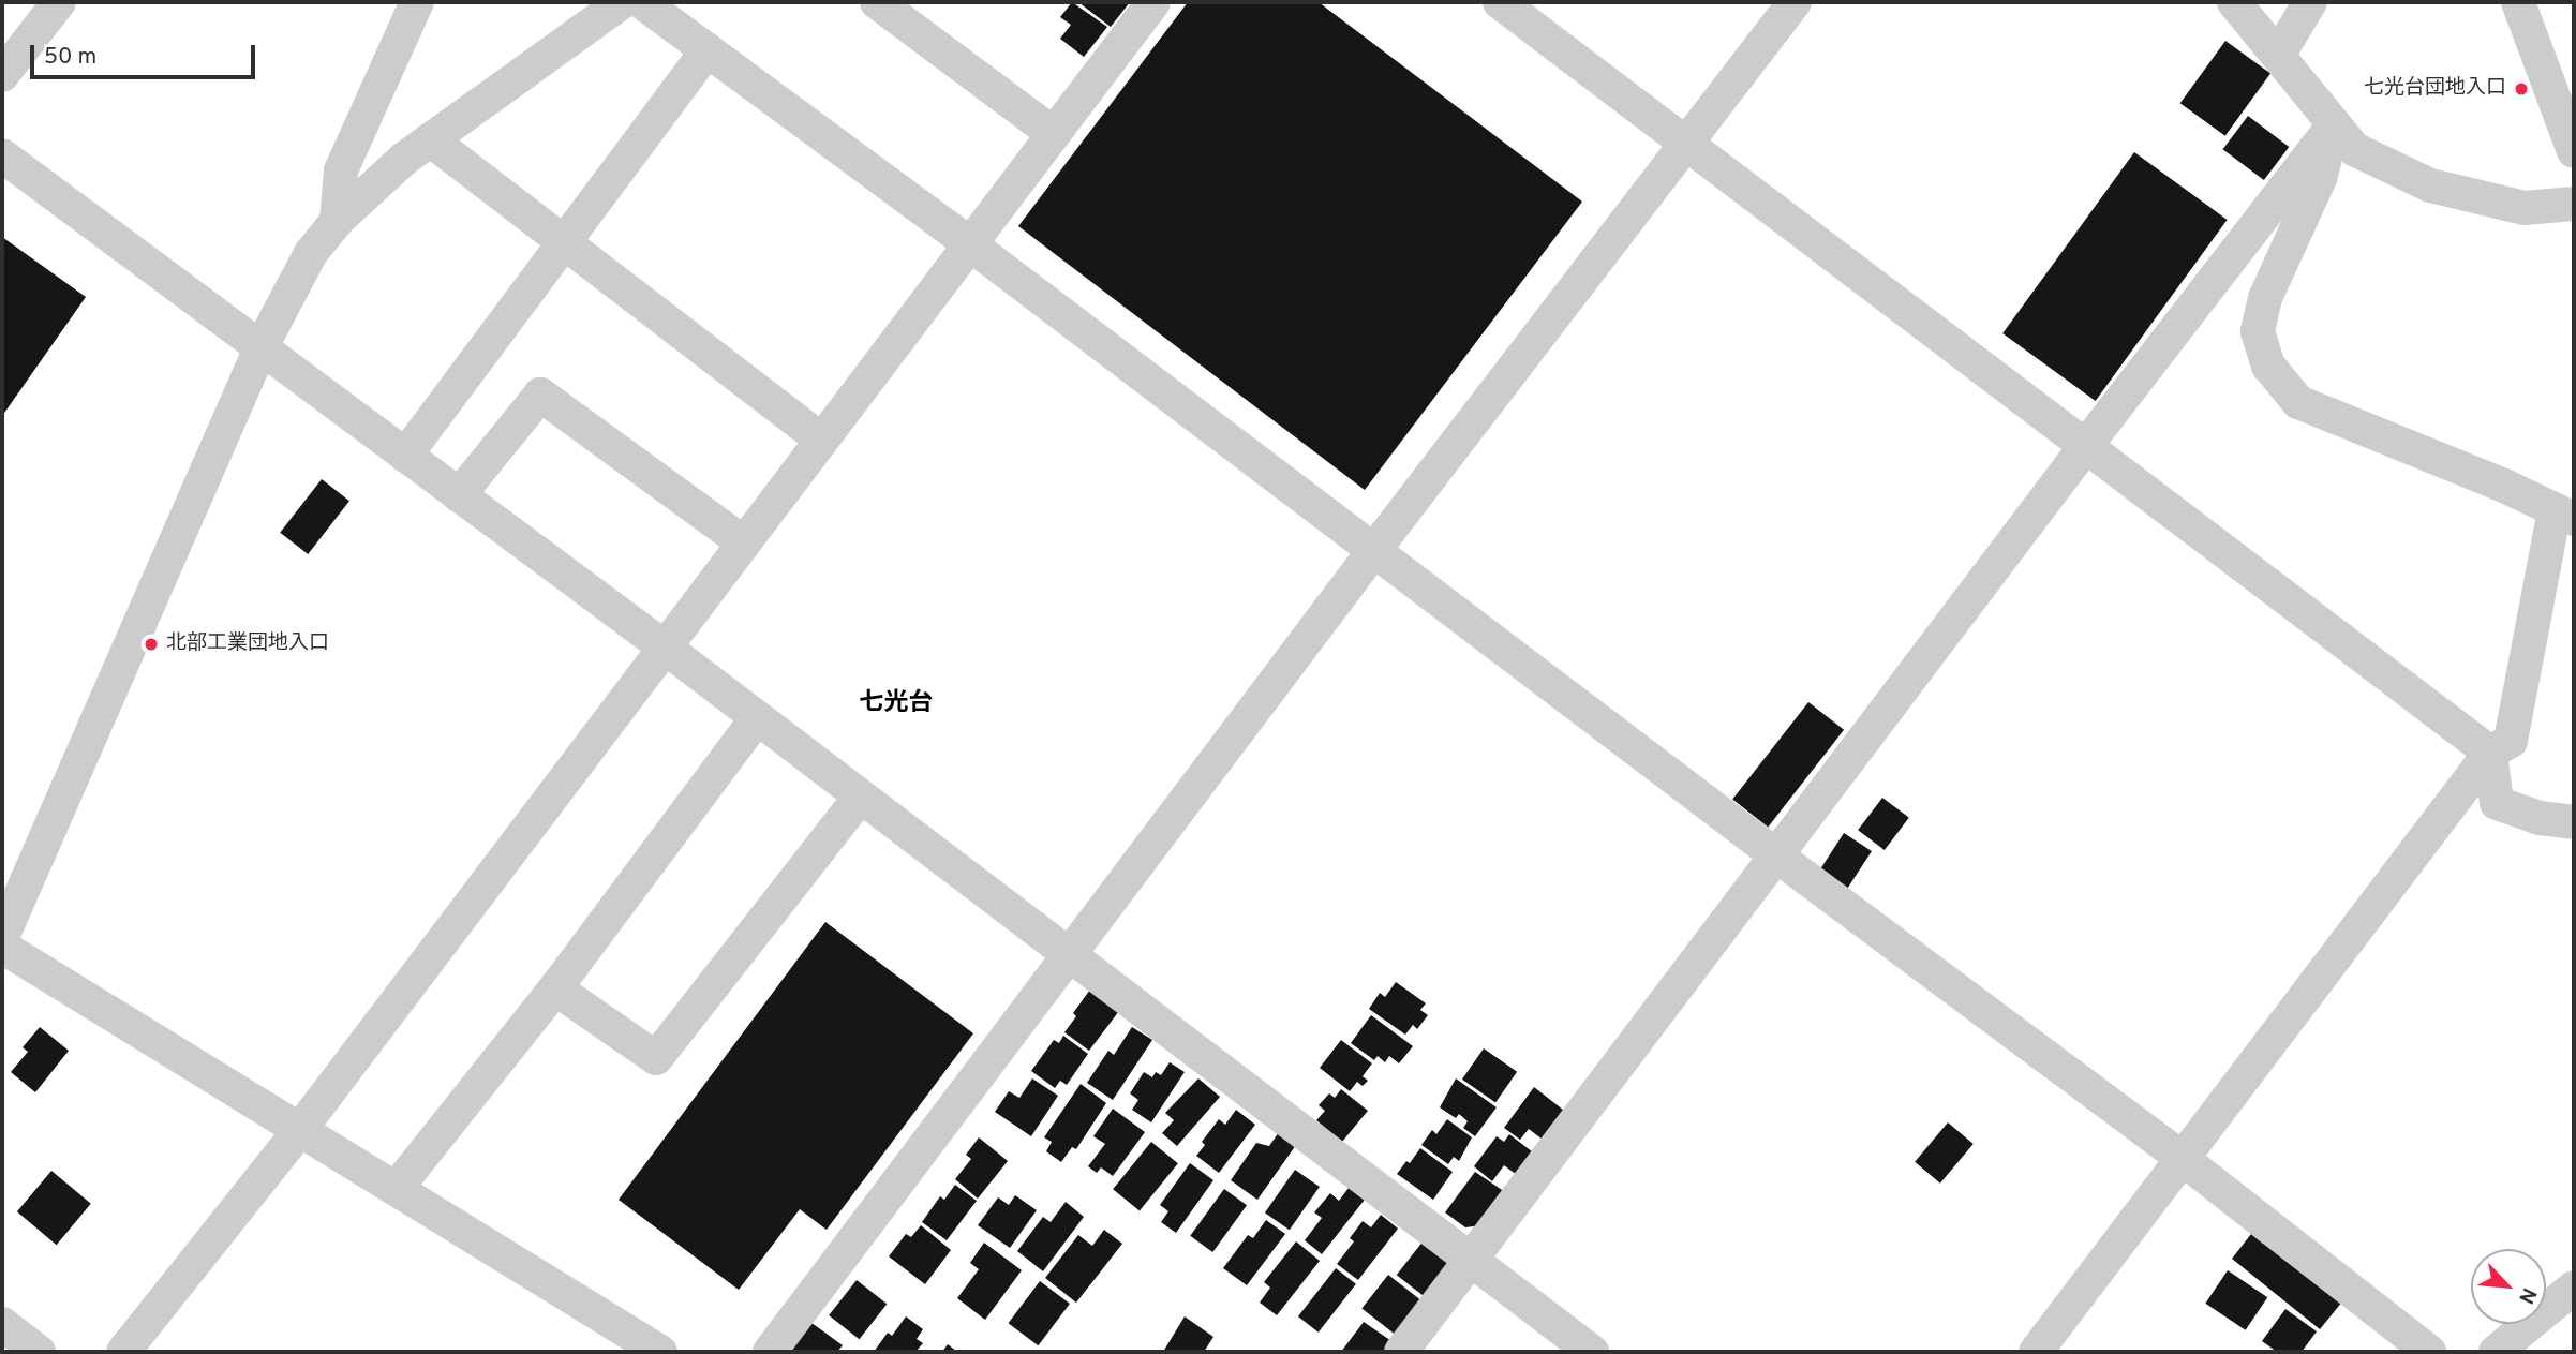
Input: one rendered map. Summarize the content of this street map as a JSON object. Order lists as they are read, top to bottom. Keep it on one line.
{"districts":["七光台"],"places":["七光台団地入口","北部工業団地入口"],"scale_bar":"50 m","north":"bottom right"}
